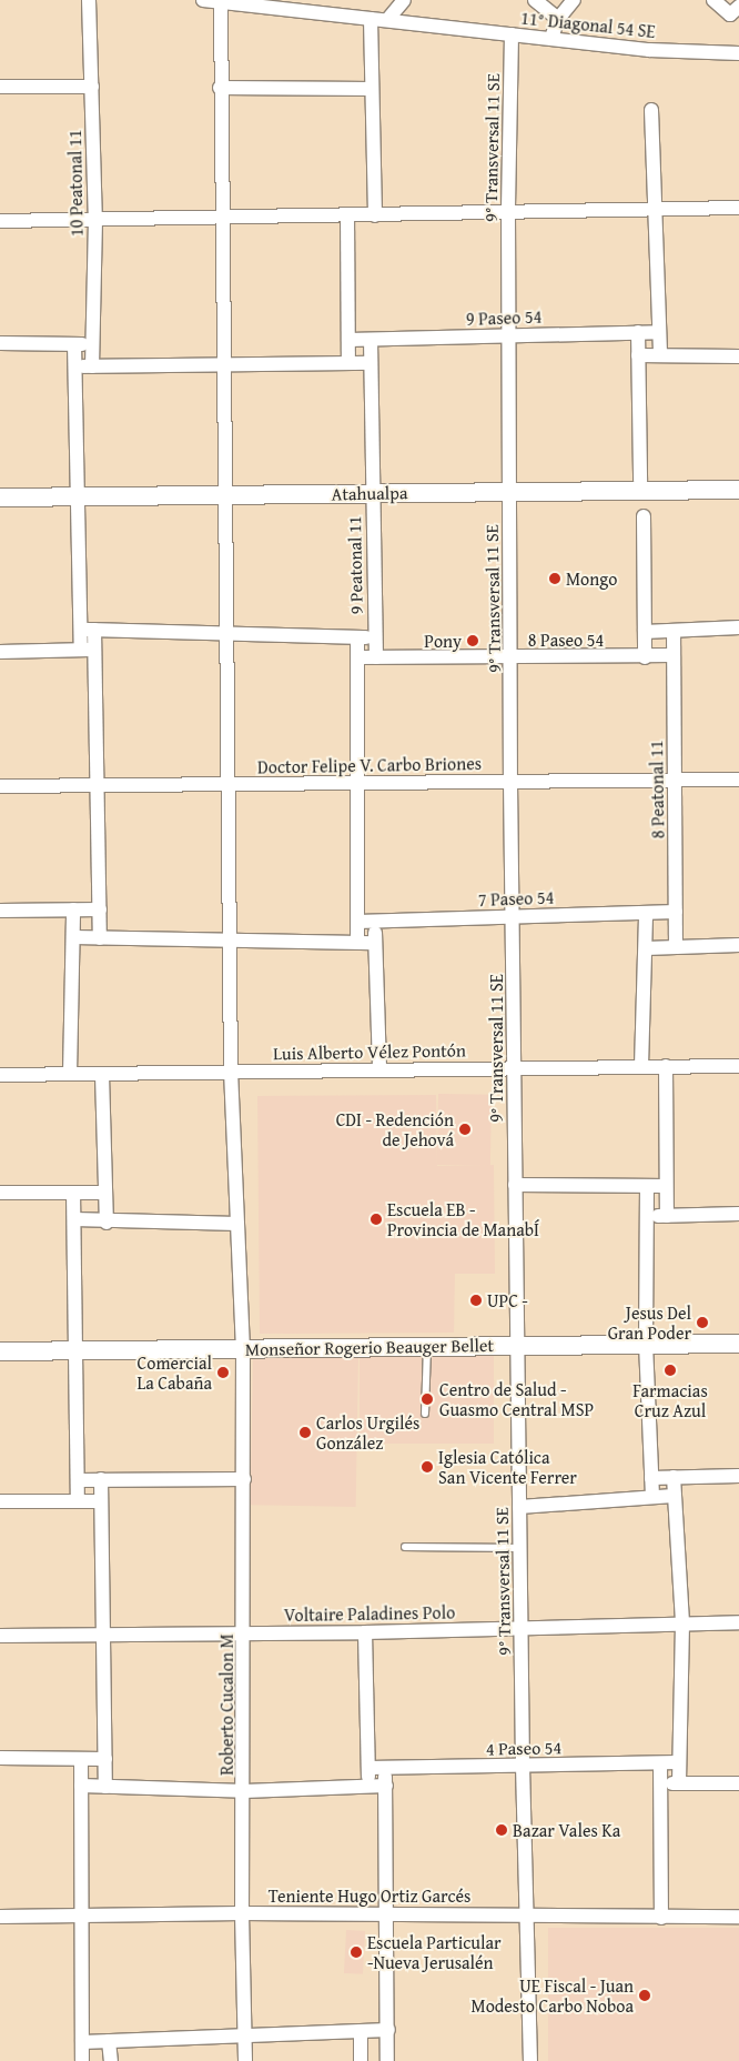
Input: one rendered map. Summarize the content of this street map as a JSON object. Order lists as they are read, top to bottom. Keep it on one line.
{"streets":{"street":["11° Diagonal 54 SE","9° Transversal 11 SE","10 Peatonal 11","9 Paseo 54","Atahualpa","9 Peatonal 11","8 Paseo 54","Doctor Felipe V. Carbo Briones","8 Peatonal 11","7 Paseo 54","Luis Alberto Vélez Pontón","Monseñor Rogerio Beauger Bellet","Voltaire Paladines Polo","Roberto Cucalon M","4 Paseo 54","Teniente Hugo Ortiz Garcés"]},"crossings":[["11° Diagonal 54 SE","9° Transversal 11 SE"],["9° Transversal 11 SE","9 Paseo 54"],["9° Transversal 11 SE","Atahualpa"],["9° Transversal 11 SE","8 Paseo 54"],["9° Transversal 11 SE","Doctor Felipe V. Carbo Briones"],["9° Transversal 11 SE","7 Paseo 54"],["9° Transversal 11 SE","Luis Alberto Vélez Pontón"],["9° Transversal 11 SE","Monseñor Rogerio Beauger Bellet"],["9° Transversal 11 SE","Voltaire Paladines Polo"],["9° Transversal 11 SE","4 Paseo 54"],["9° Transversal 11 SE","Teniente Hugo Ortiz Garcés"],["9 Paseo 54","9 Peatonal 11"],["Atahualpa","9 Peatonal 11"],["9 Peatonal 11","8 Paseo 54"],["9 Peatonal 11","Doctor Felipe V. Carbo Briones"],["9 Peatonal 11","7 Paseo 54"],["8 Paseo 54","8 Peatonal 11"],["Doctor Felipe V. Carbo Briones","8 Peatonal 11"],["8 Peatonal 11","7 Paseo 54"],["Monseñor Rogerio Beauger Bellet","Roberto Cucalon M"],["Voltaire Paladines Polo","Roberto Cucalon M"],["Roberto Cucalon M","Teniente Hugo Ortiz Garcés"]],"places":["Mongo","Pony","CDI - Redención de Jehová","Escuela EB - Provincia de ManabÍ","UPC -","Jesus Del Gran Poder","Farmacias Cruz Azul","Comercial La Cabaña","Centro de Salud - Guasmo Central MSP","Carlos Urgilés González","Iglesia Católica San Vicente Ferrer","Bazar Vales Ka","Escuela Particular -Nueva Jerusalén","UE Fiscal - Juan Modesto Carbo Noboa"]}
